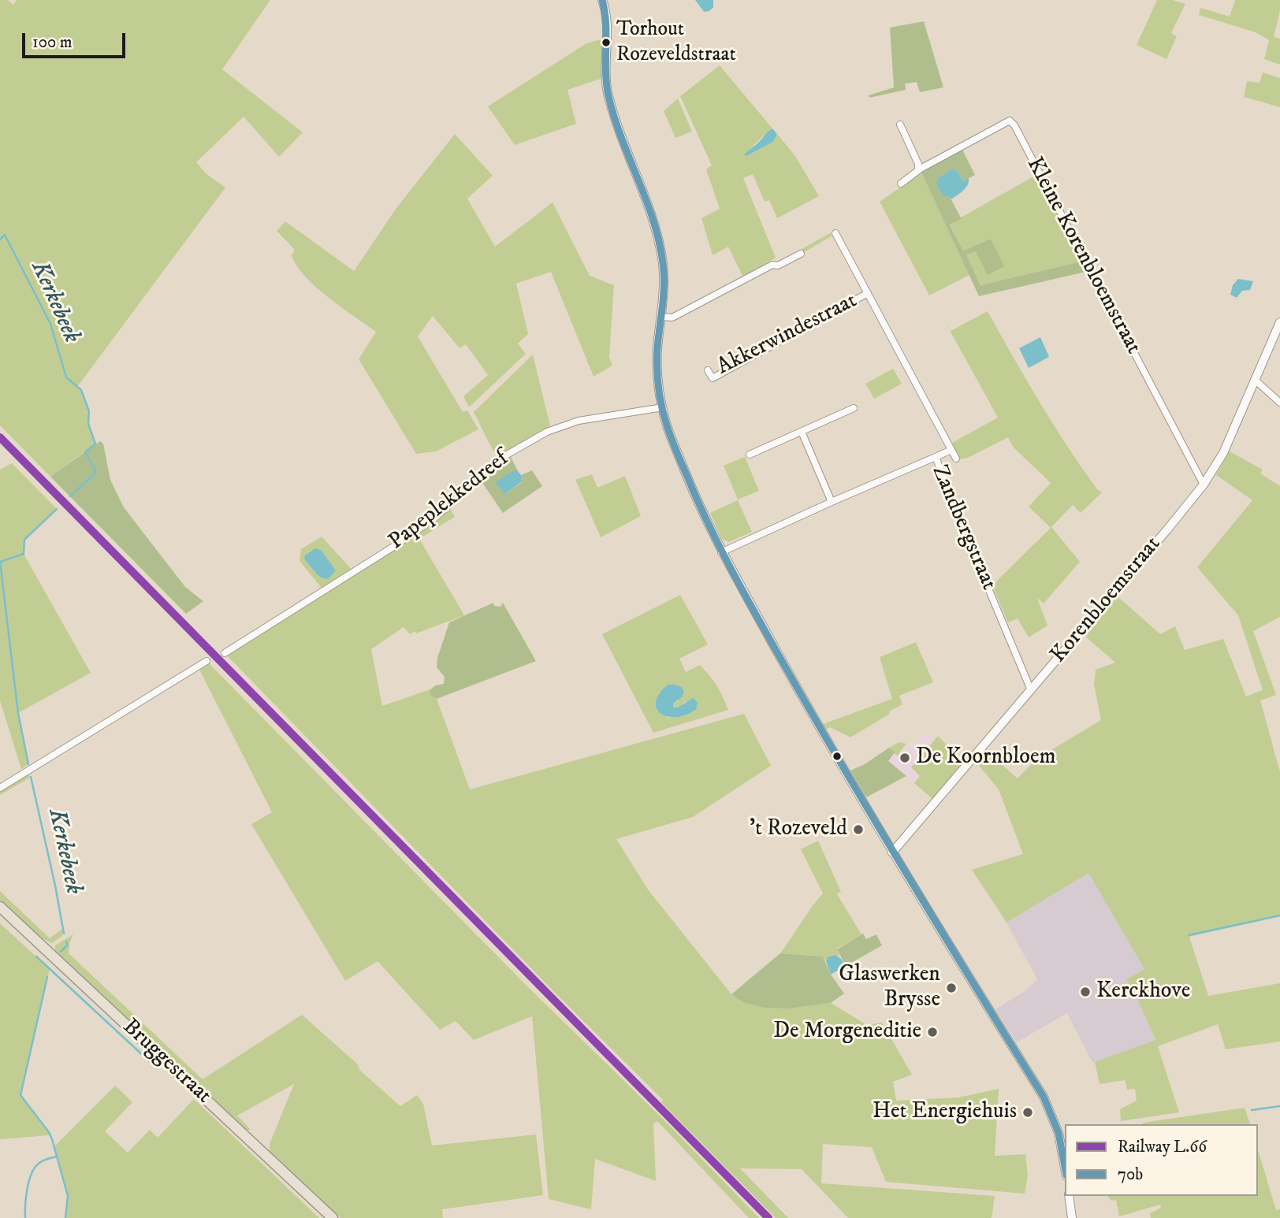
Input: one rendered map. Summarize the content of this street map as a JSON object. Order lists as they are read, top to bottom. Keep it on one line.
{"streets":{"main road":["Bruggestraat"],"street":["Kleine Korenbloemstraat","Akkerwindestraat","Papeplekkedreef","Zandbergstraat","Korenbloemstraat"]},"crossings":[["Kleine Korenbloemstraat","Korenbloemstraat"],["Akkerwindestraat","Zandbergstraat"],["Zandbergstraat","Korenbloemstraat"]],"water":["Kerkebeek"],"places":["Torhout Rozeveldstraat","De Koornbloem","'t Rozeveld","Glaswerken Brysse","Kerckhove","De Morgeneditie","Het Energiehuis"],"lines":["transit line 70b","rail line L.66"],"legend":["Railway L.66","70b"],"scale_bar":"100 m"}
